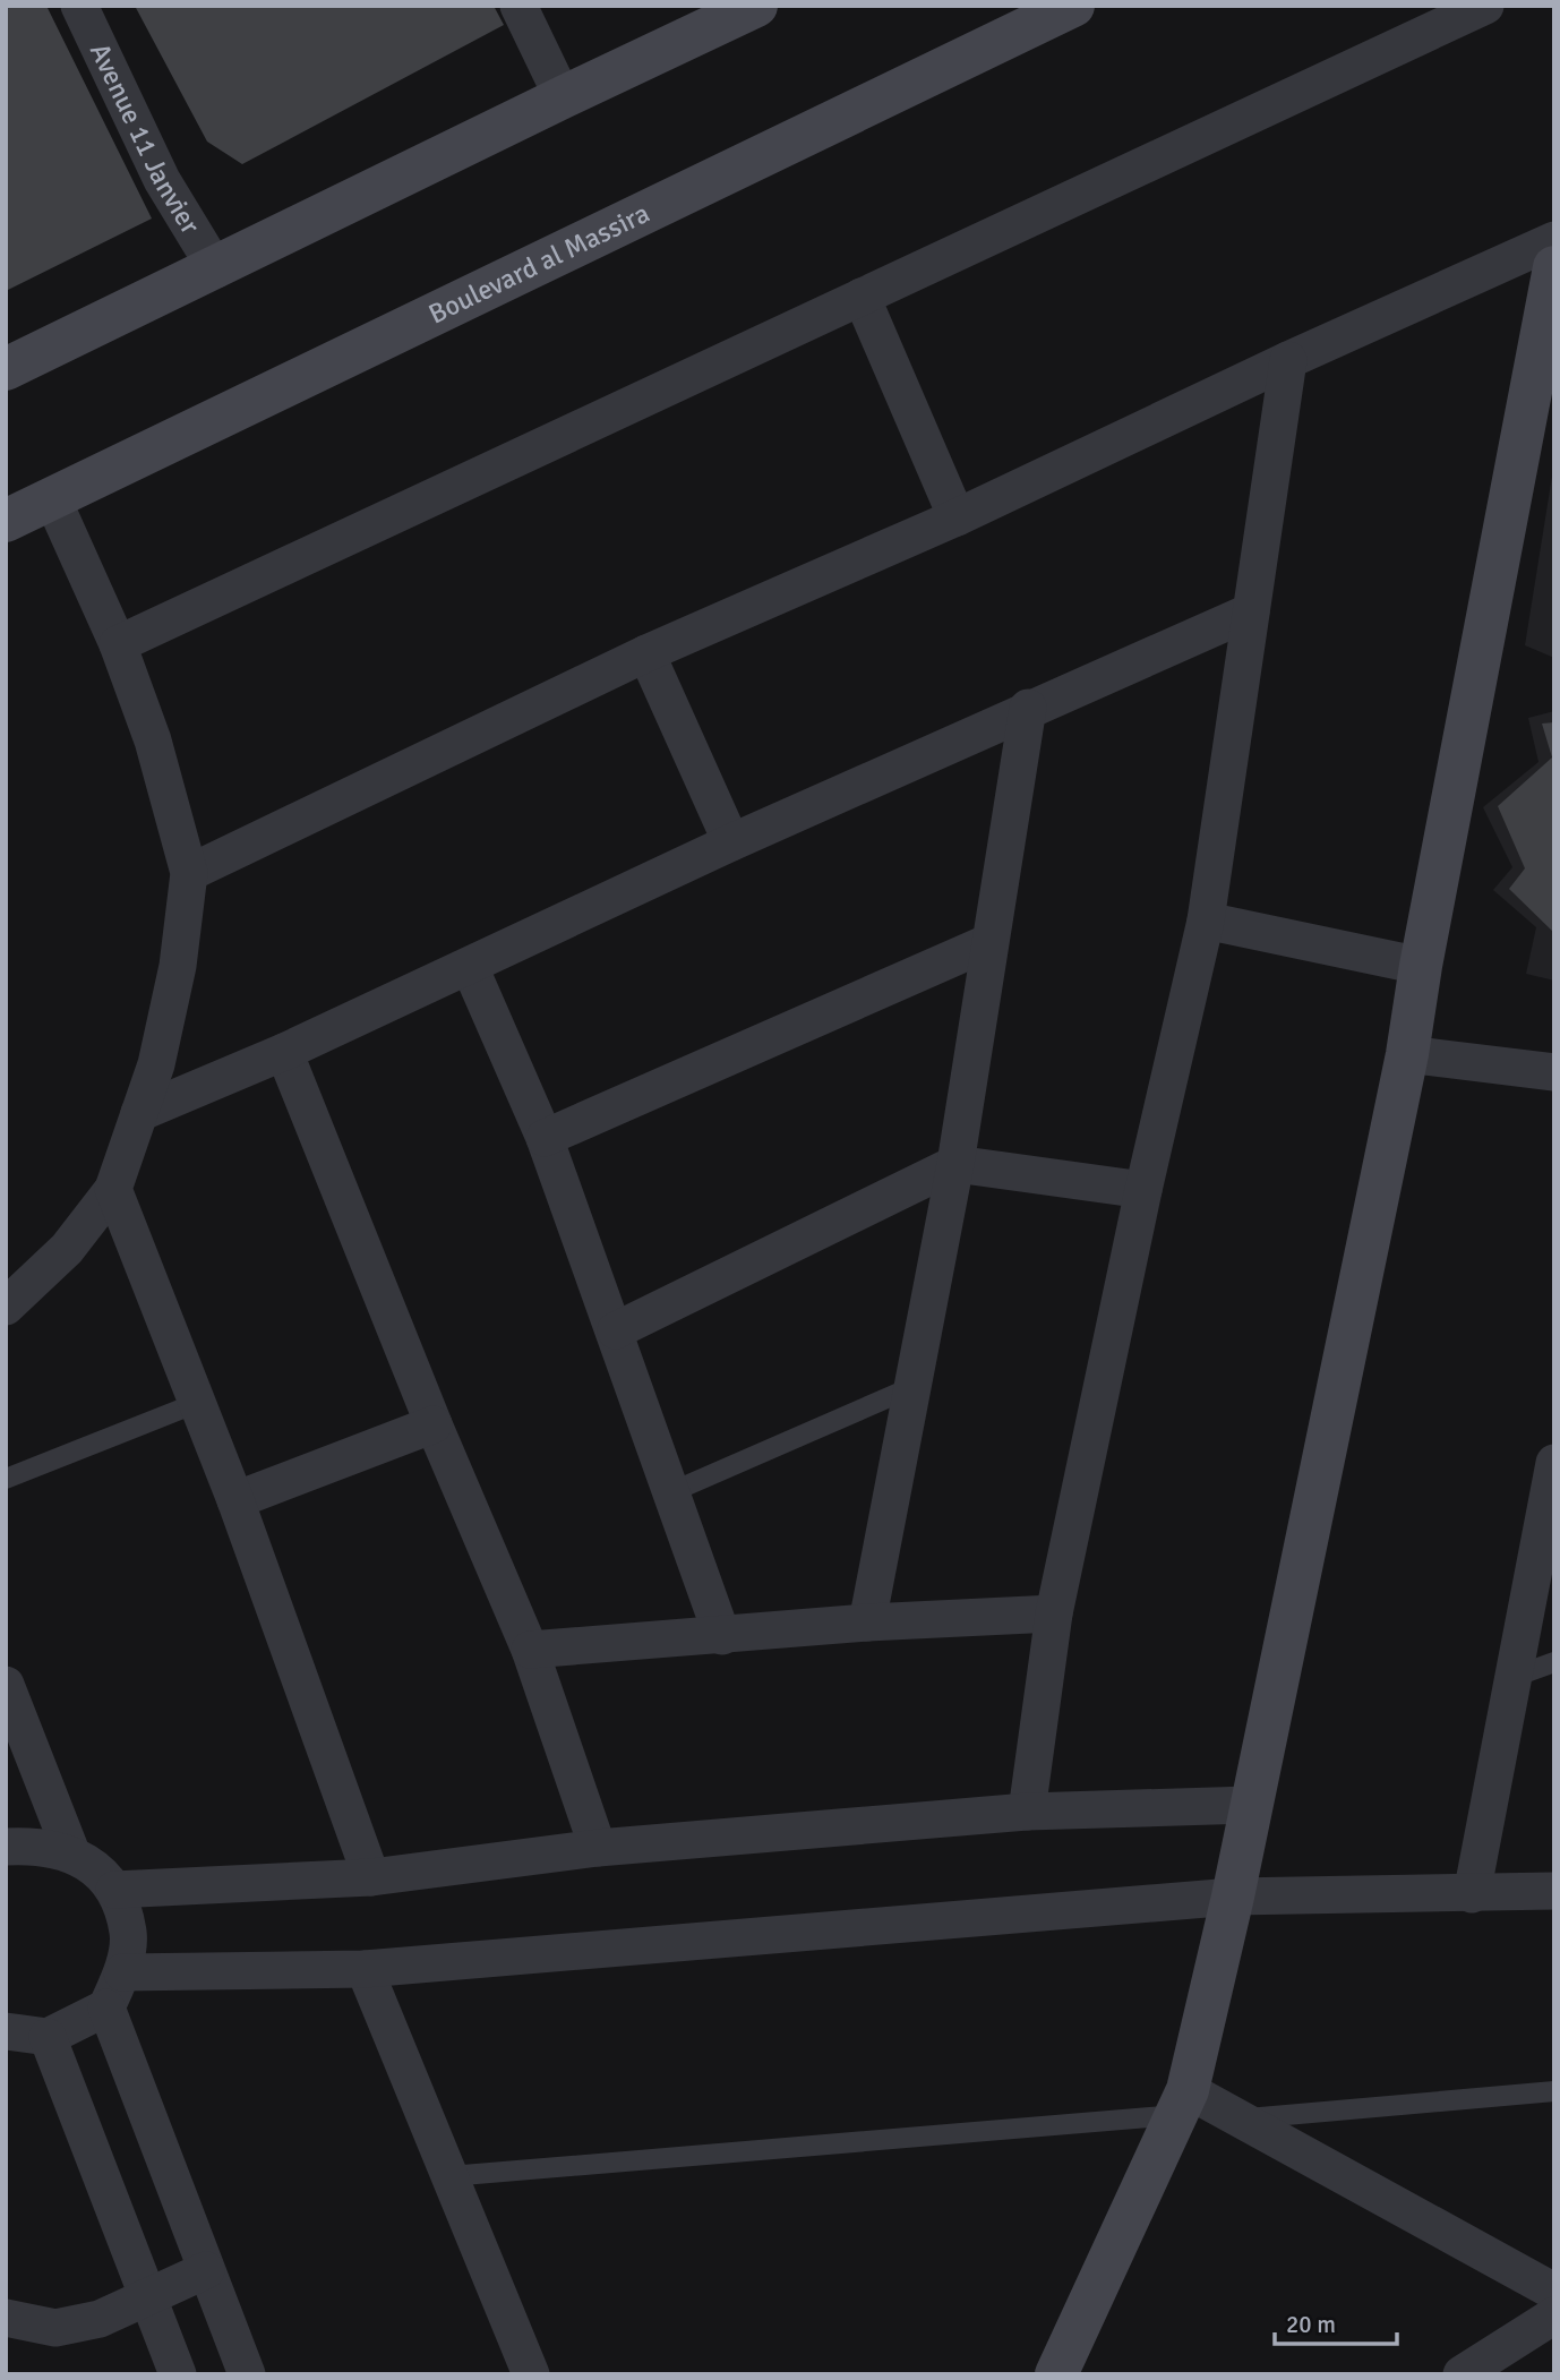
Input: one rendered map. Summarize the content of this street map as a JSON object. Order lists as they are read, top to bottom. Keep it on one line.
{"streets":{"street":["Avenue 11 Janvier","Boulevard al Massira"]},"scale_bar":"20 m"}
